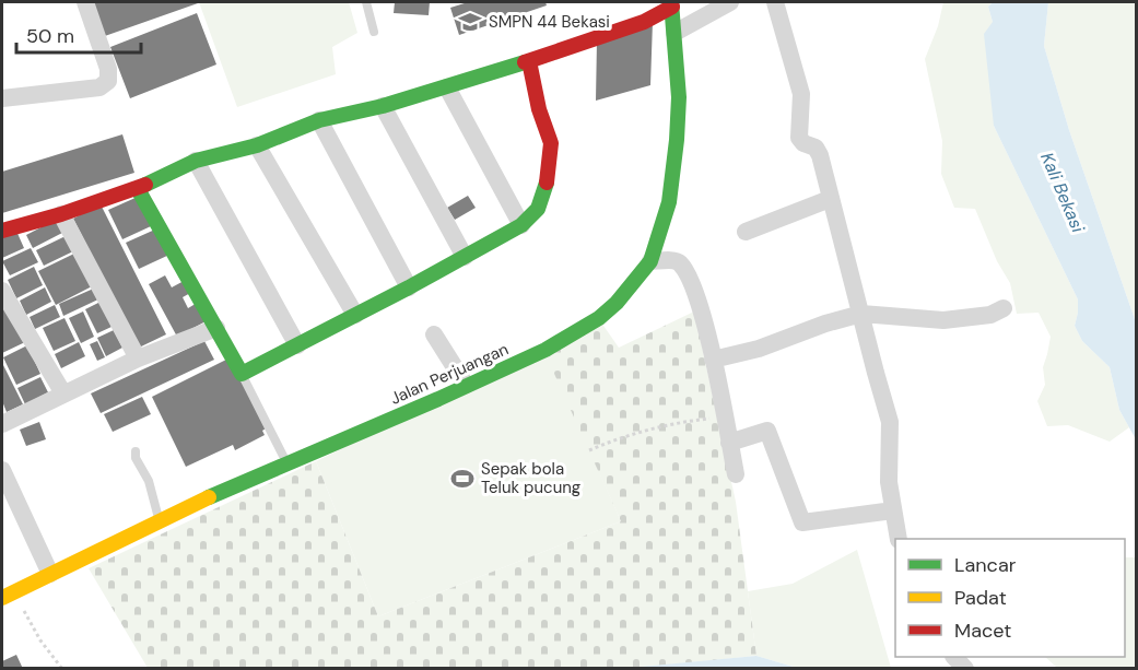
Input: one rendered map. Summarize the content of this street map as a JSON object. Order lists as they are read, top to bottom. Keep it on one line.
{"streets":{"street":["Jalan Perjuangan"]},"water":["Kali Bekasi"],"places":{"school or university":["SMPN 44 Bekasi"],"sports":["Sepak bola Teluk pucung"]},"legend":["Lancar","Padat","Macet"],"scale_bar":"50 m"}
